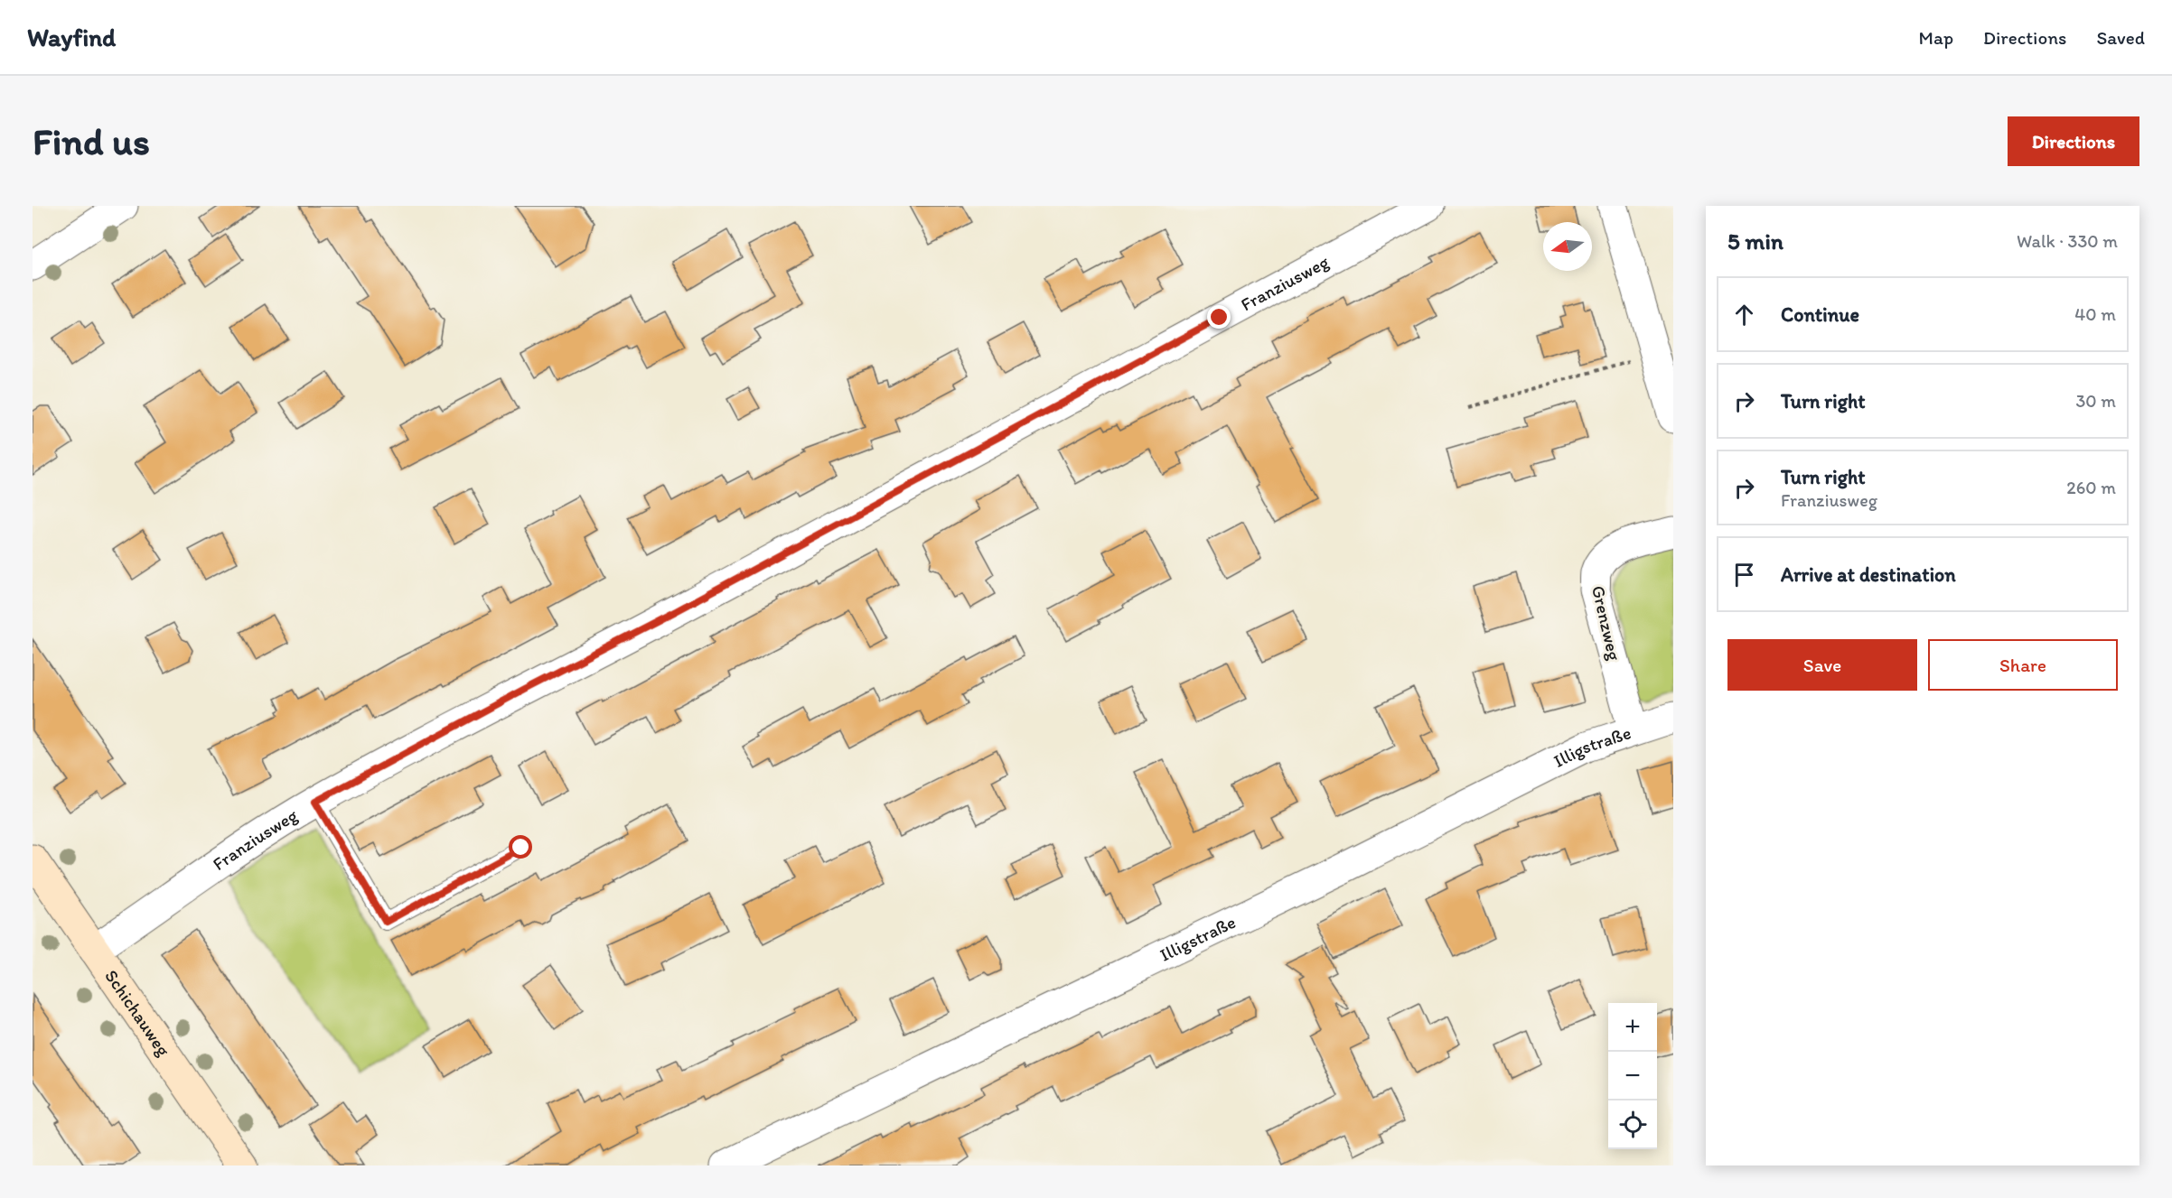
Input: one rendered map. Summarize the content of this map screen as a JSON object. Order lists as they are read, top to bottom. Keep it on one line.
{"streets":{"street":["Franziusweg","Grenzweg","Illigstraße","Schichauweg"]},"crossings":[["Franziusweg","Schichauweg"],["Grenzweg","Illigstraße"]],"north":"left","page":{"header":"Wayfind","nav":["Map","Directions","Saved"],"buttons":["Directions",["Save","Share"]],"title":"Find us","heading":["5 min","Walk · 330 m"],"list":[["Continue","40 m"],["Turn right","30 m"],["Turn right","Franziusweg","260 m"],"Arrive at destination"],"map_buttons":["+","−"]}}
